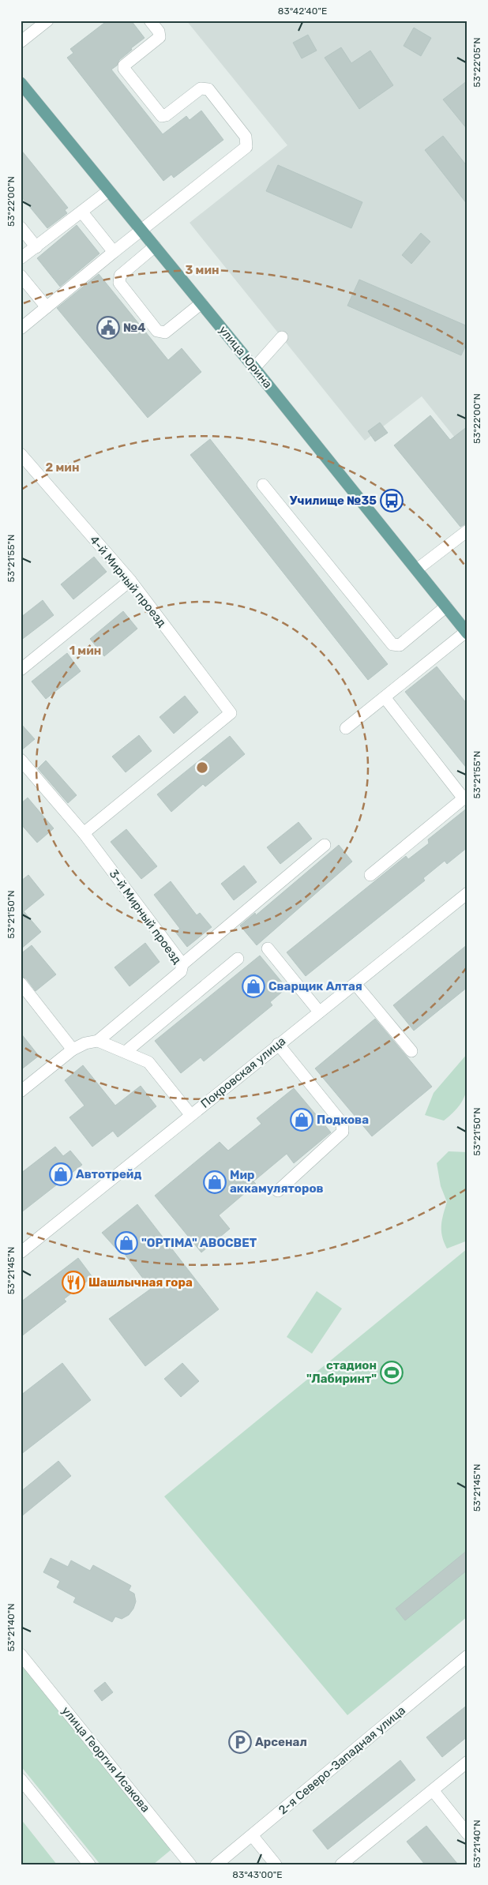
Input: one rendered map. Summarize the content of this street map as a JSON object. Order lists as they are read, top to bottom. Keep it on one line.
{"streets":{"main road":["улица Юрина"],"street":["4-й Мирный проезд","3-й Мирный проезд","Покровская улица","улица Георгия Исакова","2-я Северо-Западная улица"]},"crossings":[["4-й Мирный проезд","3-й Мирный проезд"]],"places":{"public building":["№4"],"bus stop":["Училище №35"],"shop":["Сварщик Алтая","Подкова","Автотрейд","Мир аккамуляторов","\"OPTIMA\" АВОСВЕТ"],"restaurant":["Шашлычная гора"],"sports":["стадион \"Лабиринт\""],"parking":["Арсенал"]},"coordinates":["83°42'40\"E","53°22'05\"N","53°22'00\"N","53°21'55\"N","53°21'50\"N","53°21'45\"N","53°21'40\"N","83°43'00\"E"],"rings":["3 мин","2 мин","1 мин"]}
